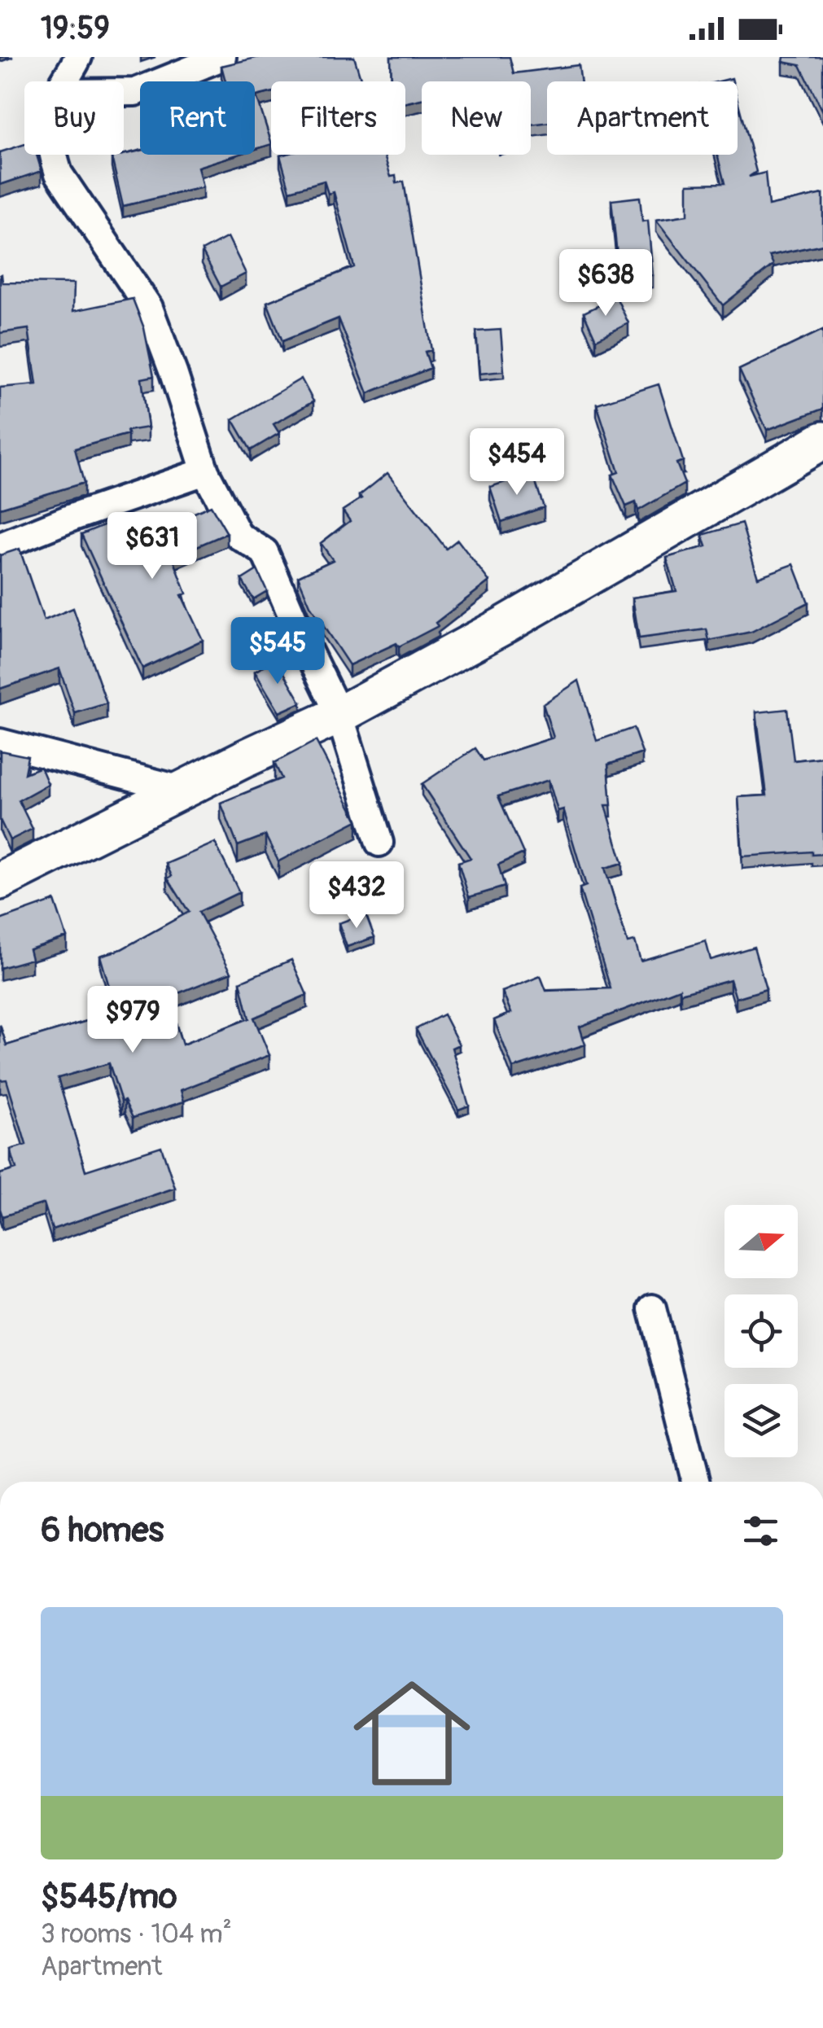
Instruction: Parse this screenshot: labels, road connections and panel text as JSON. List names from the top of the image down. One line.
{"north":"right","page":{"status":"19:59","chip":["Buy","Rent","Filters","New","Apartment"],"price":["$638","$454","$631","$545","$432","$979"],"heading":"6 homes","list":[{"name":"$545/mo","note":"3 rooms · 104 m² · Apartment"}]}}
